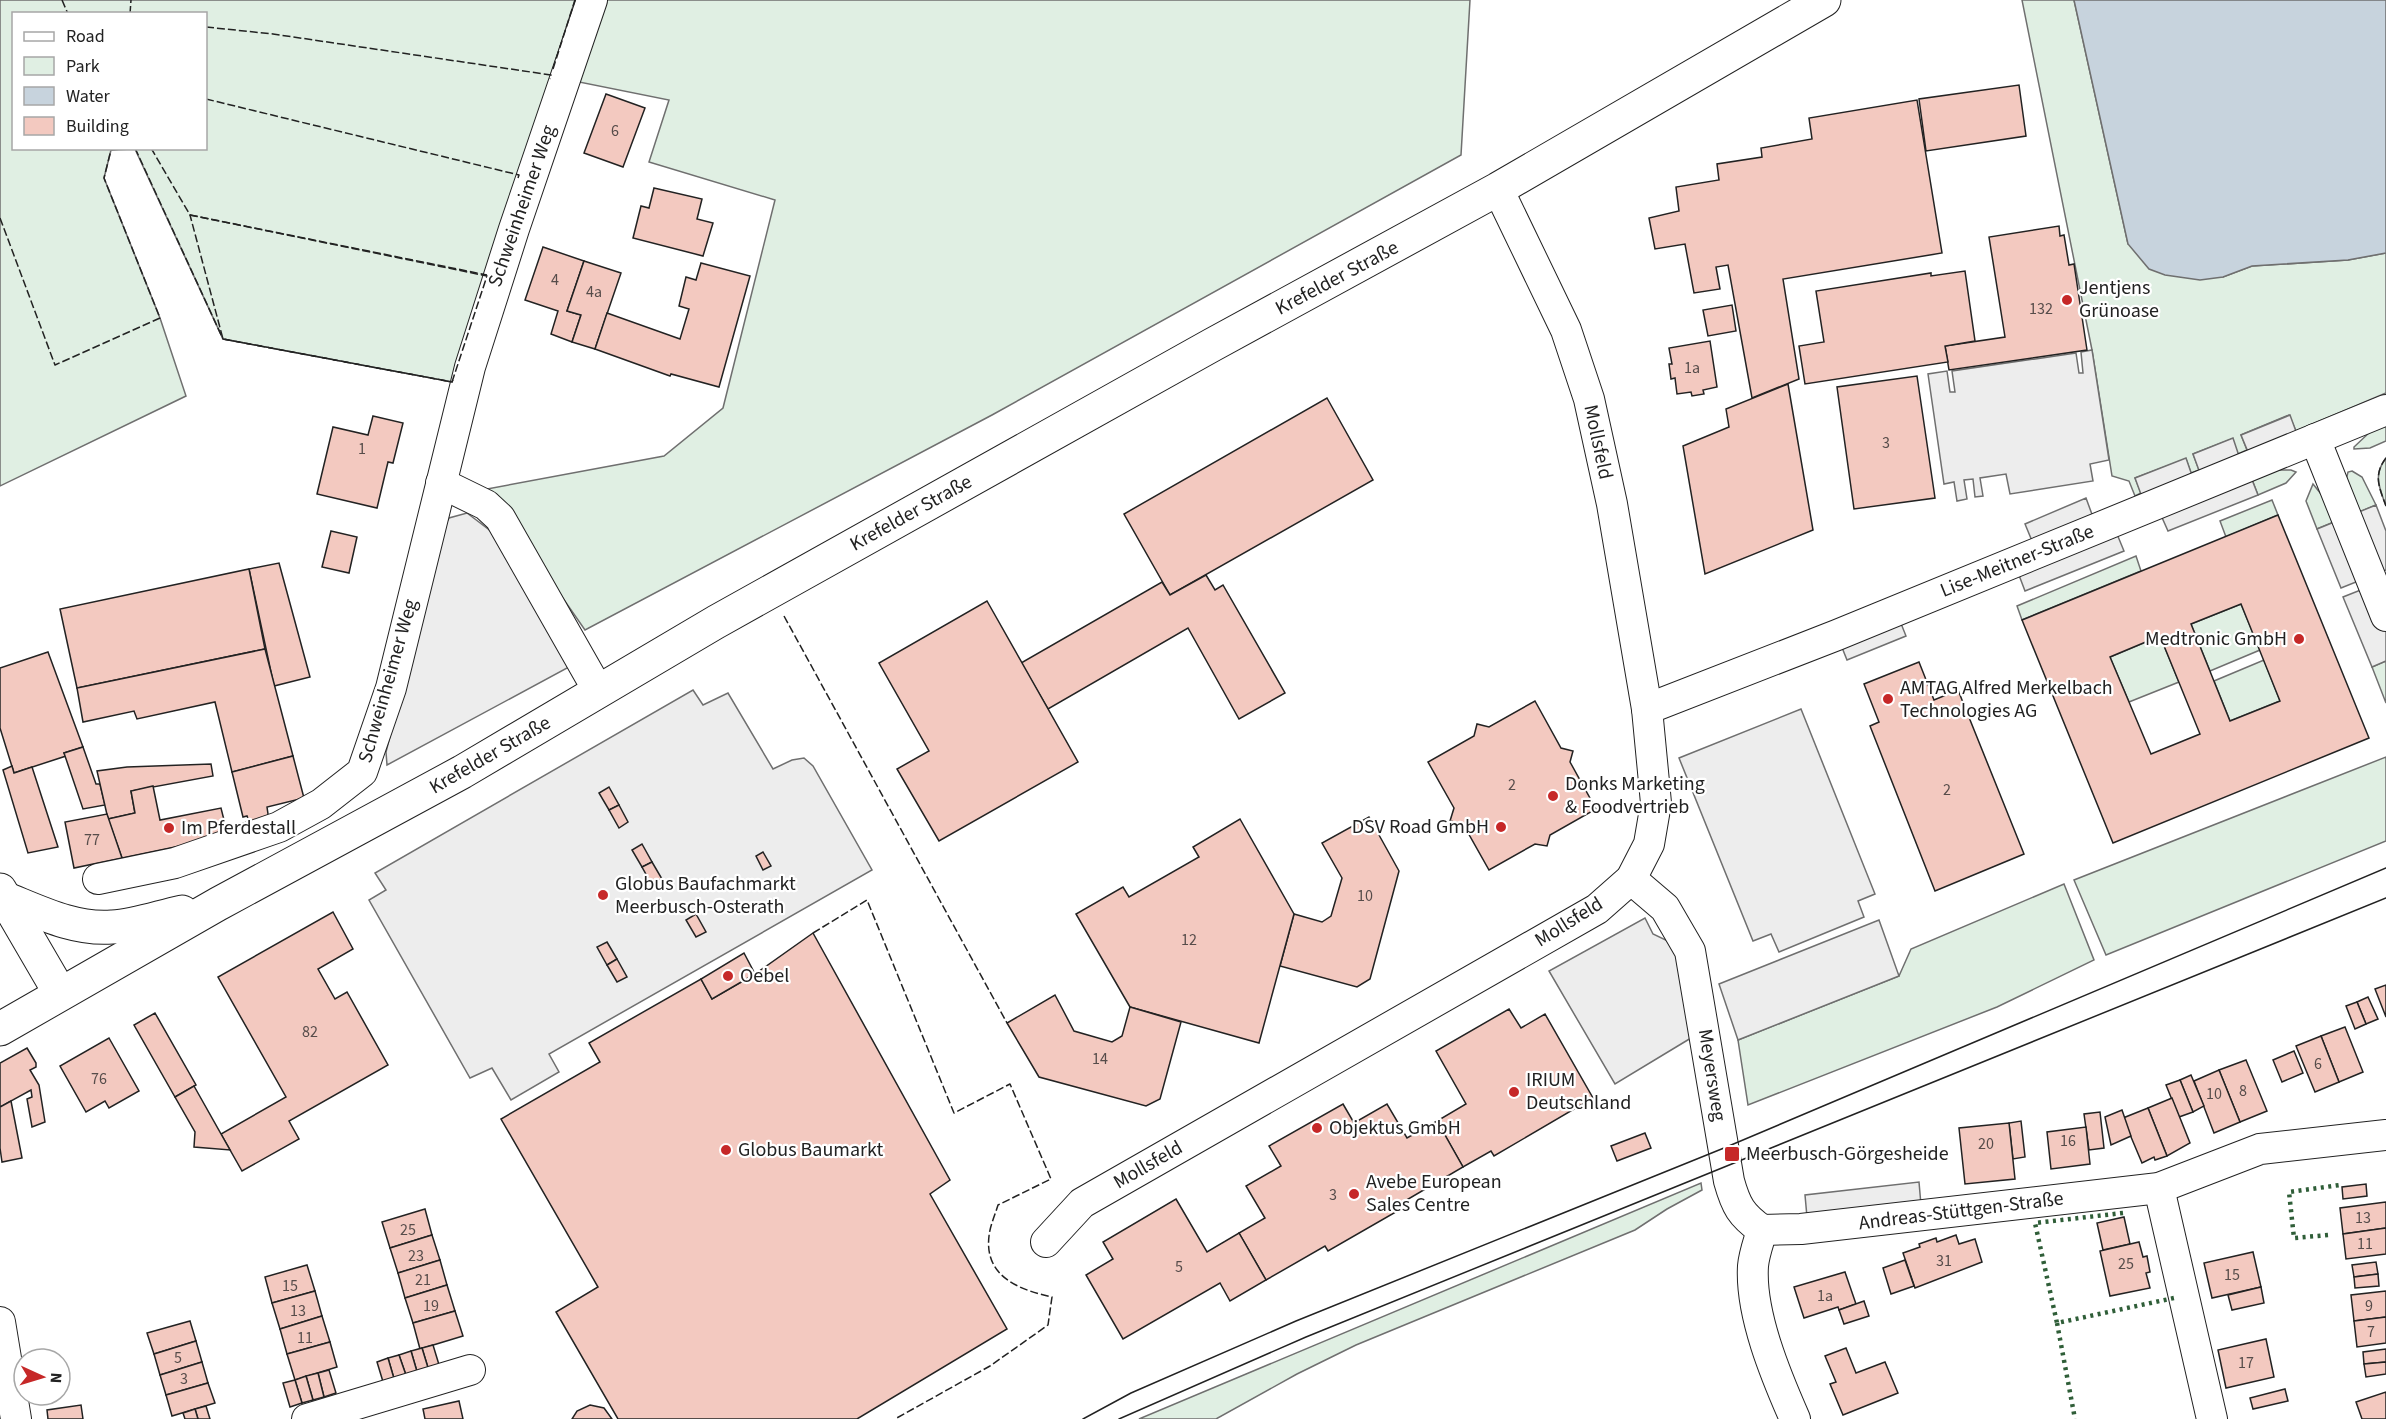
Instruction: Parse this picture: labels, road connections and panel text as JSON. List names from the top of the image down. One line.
{"streets":{"main road":["Krefelder Straße"],"street":["Schweinheimer Weg","Mollsfeld","Lise-Meitner-Straße","Meyersweg","Andreas-Stüttgen-Straße"]},"crossings":[["Krefelder Straße","Mollsfeld"],["Mollsfeld","Lise-Meitner-Straße"],["Mollsfeld","Meyersweg"],["Meyersweg","Andreas-Stüttgen-Straße"]],"places":{"other":["Jentjens Grünoase","Medtronic GmbH","AMTAG Alfred Merkelbach Technologies AG","Donks Marketing & Foodvertrieb","DSV Road GmbH","Im Pferdestall","Globus Baufachmarkt Meerbusch-Osterath","Oebel","IRIUM Deutschland","Objektus GmbH","Globus Baumarkt","Avebe European Sales Centre"],"transit":["Meerbusch-Görgesheide"]},"house_numbers":["6","4","4a","132","1a","3","1","2","2","77","10","12","82","14","6","76","8","10","16","20","3","13","25","11","23","31","25","5","15","21","15","1a","19","9","13","7","11","5","17","3"],"legend":["Road","Park","Water","Building"],"north":"right"}
